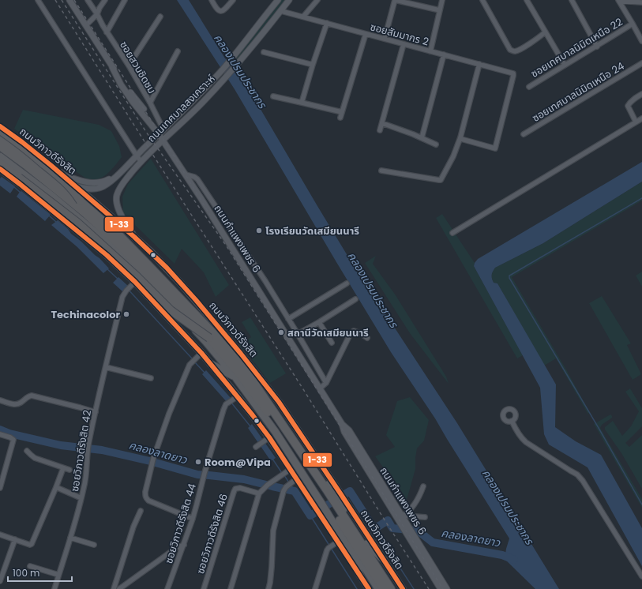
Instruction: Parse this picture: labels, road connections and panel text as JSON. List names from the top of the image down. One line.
{"streets":{"highway":["ถนนวิภาวดีรังสิต"],"street":["ซอยสัมมากร 2","ซอยเทศบาลนิมิตเหนือ 22","ซอยสวนชิดชม","ซอยเทศบาลนิมิตเหนือ 24","ถนนเทศบาลสงเคราะห์","ถนนกำแพงเพชร 6","ซอยวิภาวดีรังสิต 42","ซอยวิภาวดีรังสิต 44","ซอยวิภาวดีรังสิต 46"]},"crossings":[["ซอยสัมมากร 2","ถนนเทศบาลสงเคราะห์"],["ซอยสวนชิดชม","ถนนเทศบาลสงเคราะห์"],["ซอยสวนชิดชม","ถนนกำแพงเพชร 6"],["ถนนเทศบาลสงเคราะห์","ถนนวิภาวดีรังสิต"],["ถนนเทศบาลสงเคราะห์","ถนนกำแพงเพชร 6"]],"water":["คลองเปรมประชากร","คลองลาดยาว"],"places":["โรงเรียนวัดเสมียนนารี","Techinacolor","สถานีวัดเสมียนนารี","Room@Vipa"],"lines":["transit line 1-33"],"scale_bar":"100 m"}
